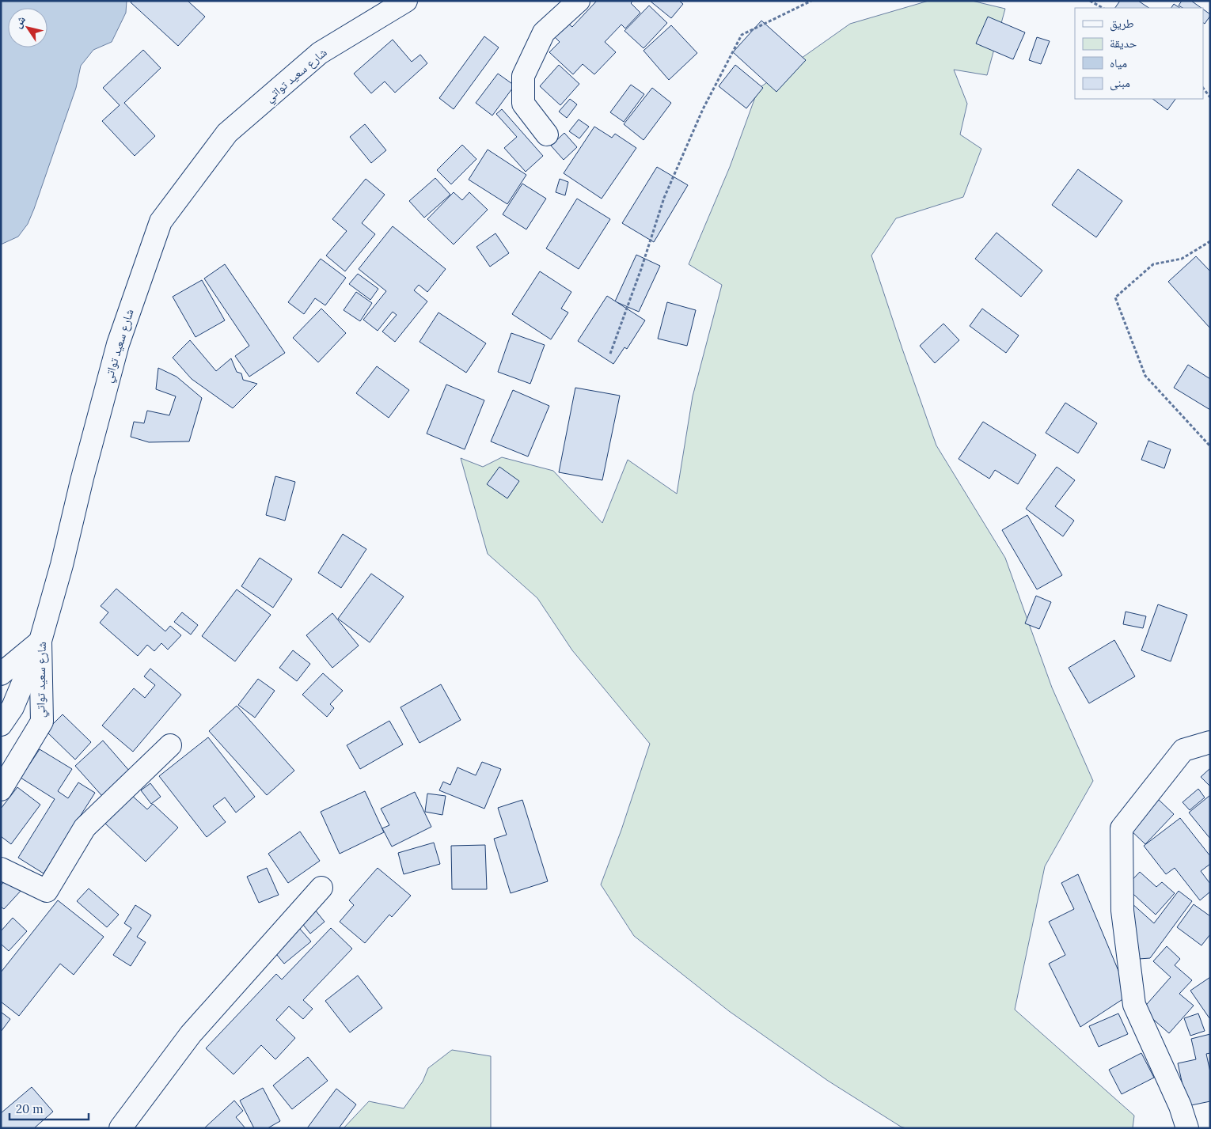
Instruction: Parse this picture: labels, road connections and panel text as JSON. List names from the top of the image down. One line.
{"streets":{"street":["شارع سعيد تواتي"]},"legend":["طريق","حديقة","مياه","مبنى"],"scale_bar":"20 m","north":"top left"}
